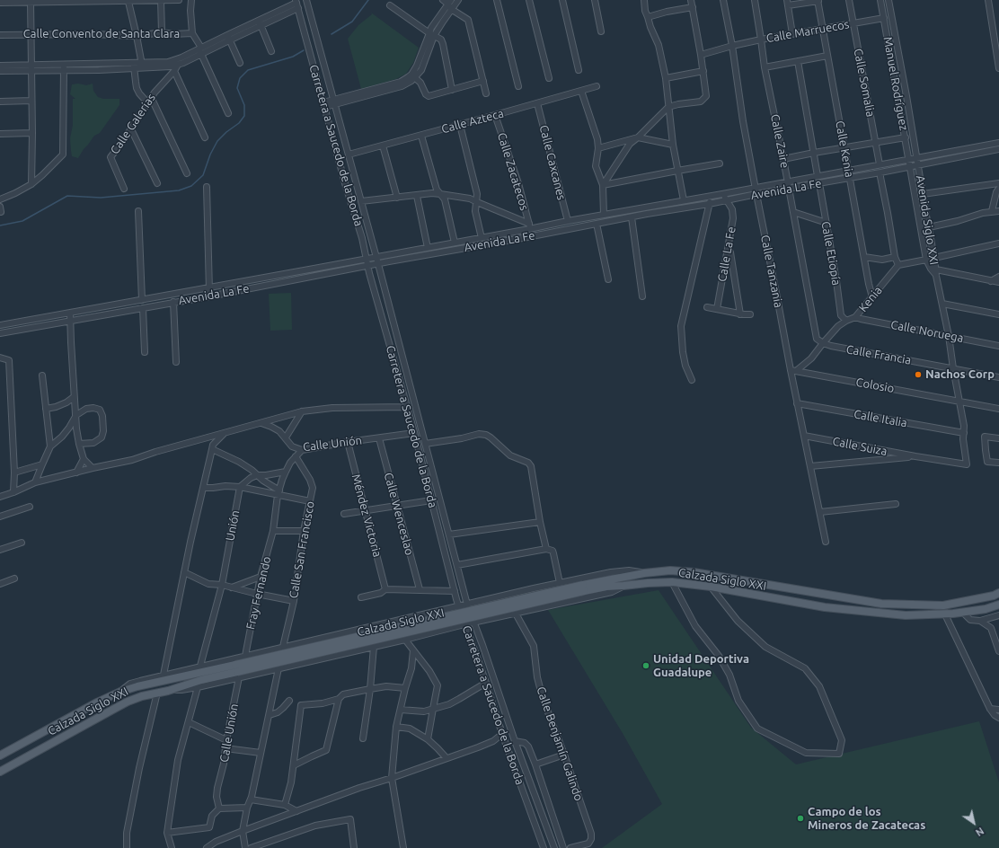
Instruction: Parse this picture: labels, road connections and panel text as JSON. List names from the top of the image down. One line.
{"streets":{"main road":["Calzada Siglo XXI"],"street":["Calle Marruecos","Calle Convento de Santa Clara","Calle Somalia","Manuel Rodríguez","Calle Azteca","Calle Galerias","Calle Zaire","Carretera a Saucedo de la Borda","Calle Kenia","Calle Caxcanes","Calle Zacatecos","Avenida La Fe","Avenida Siglo XXI","Calle Etiopía","Calle La Fe","Calle Tanzania","Kenia","Calle Noruega","Calle Francia","Colosio","Calle Italia","Calle Unión","Calle Suiza","Calle Wenceslao","Méndez Victoria","Unión","Calle San Francisco","Fray Fernando","Calle Benjamín Galindo"]},"crossings":[["Calle Marruecos","Calle Somalia"],["Calle Marruecos","Manuel Rodríguez"],["Calle Marruecos","Calle Zaire"],["Calle Marruecos","Calle Kenia"],["Calle Marruecos","Calle Tanzania"],["Calle Somalia","Avenida La Fe"],["Manuel Rodríguez","Avenida La Fe"],["Manuel Rodríguez","Avenida Siglo XXI"],["Calle Azteca","Carretera a Saucedo de la Borda"],["Calle Azteca","Calle Caxcanes"],["Calle Azteca","Calle Zacatecos"],["Calle Zaire","Avenida La Fe"],["Calle Zaire","Kenia"],["Calle Zaire","Calle Francia"],["Carretera a Saucedo de la Borda","Avenida La Fe"],["Carretera a Saucedo de la Borda","Calle Unión"],["Carretera a Saucedo de la Borda","Calzada Siglo XXI"],["Calle Kenia","Avenida La Fe"],["Calle Kenia","Kenia"],["Calle Caxcanes","Avenida La Fe"],["Calle Zacatecos","Avenida La Fe"],["Avenida La Fe","Avenida Siglo XXI"],["Avenida La Fe","Calle Etiopía"],["Avenida La Fe","Calle La Fe"],["Avenida La Fe","Calle Tanzania"],["Avenida Siglo XXI","Calle Noruega"],["Avenida Siglo XXI","Calle Francia"],["Avenida Siglo XXI","Colosio"],["Avenida Siglo XXI","Calle Italia"],["Avenida Siglo XXI","Calle Suiza"],["Calle Etiopía","Kenia"],["Calle Tanzania","Kenia"],["Calle Tanzania","Colosio"],["Calle Tanzania","Calle Italia"],["Calle Tanzania","Calle Suiza"],["Kenia","Calle Noruega"],["Kenia","Calle Francia"],["Kenia","Colosio"],["Calle Unión","Calle Wenceslao"],["Calle Unión","Méndez Victoria"],["Calle Unión","Calzada Siglo XXI"],["Calle Unión","Fray Fernando"],["Unión","Calzada Siglo XXI"],["Calle San Francisco","Calzada Siglo XXI"],["Calle San Francisco","Fray Fernando"],["Calzada Siglo XXI","Fray Fernando"]],"places":["Nachos Corp","Unidad Deportiva Guadalupe","Campo de los Mineros de Zacatecas"],"north":"bottom right"}
